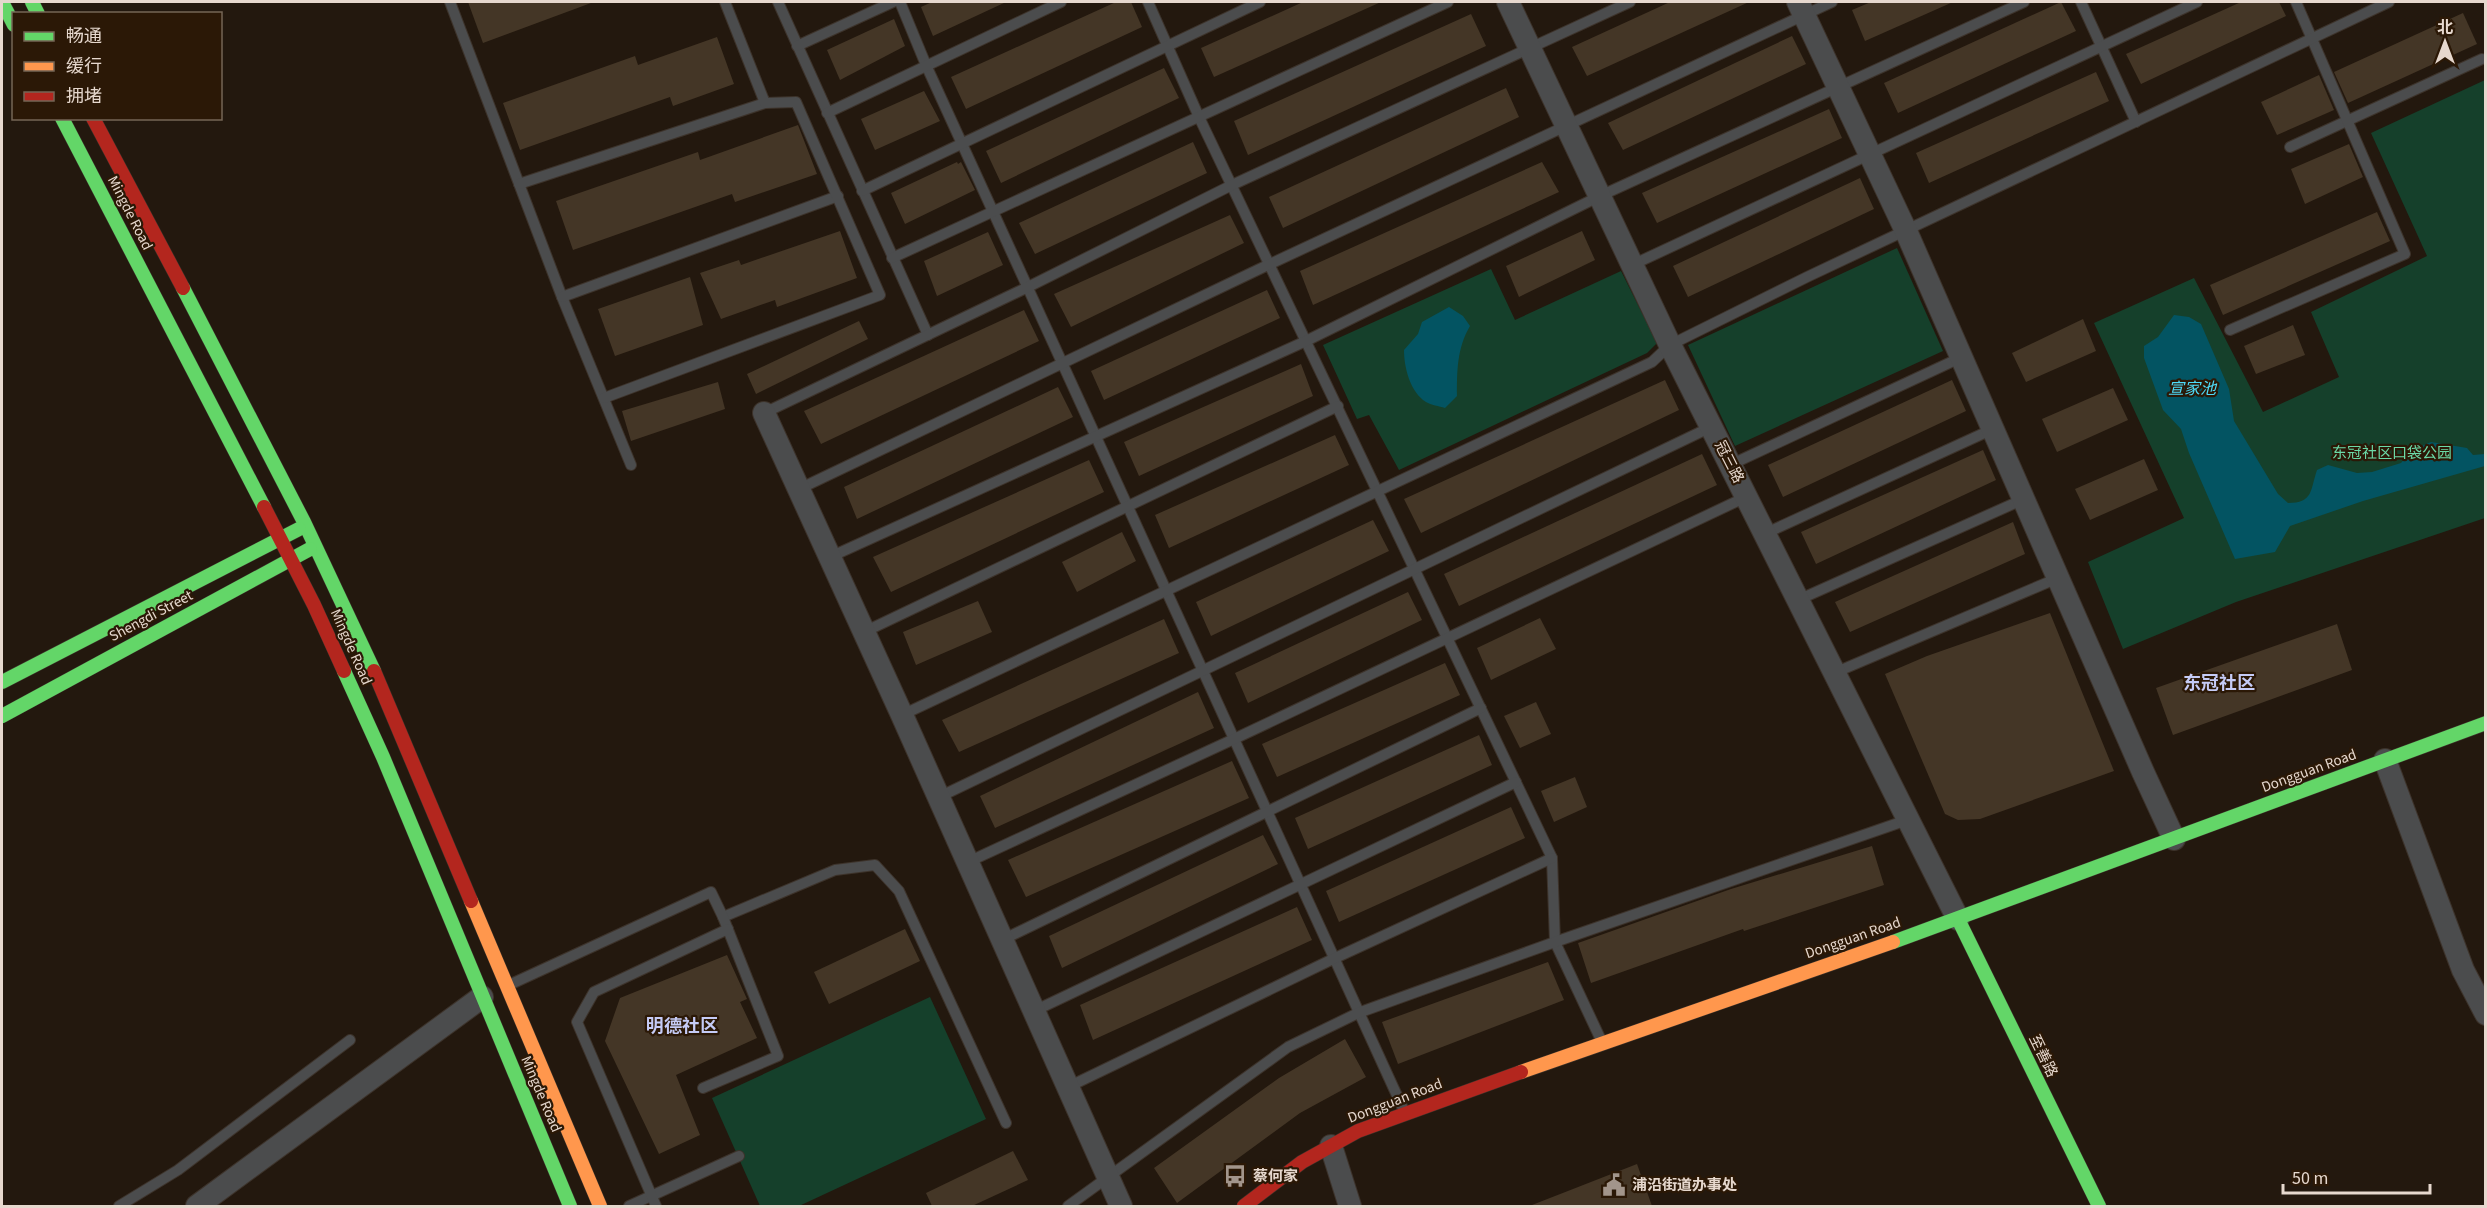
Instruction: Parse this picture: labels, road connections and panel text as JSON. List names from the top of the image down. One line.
{"streets":{"street":["Mingde Road","冠三路","Shengdi Street","Dongguan Road","至善路"]},"crossings":[["Mingde Road","Shengdi Street"],["冠三路","Dongguan Road"],["冠三路","至善路"],["Dongguan Road","至善路"]],"districts":["东冠社区","明德社区"],"water":["宣家池"],"parks":["东冠社区口袋公园"],"places":{"bus stop":["蔡何家"],"public building":["浦沿街道办事处"]},"legend":["畅通","缓行","拥堵"],"scale_bar":"50 m","north":"top"}
